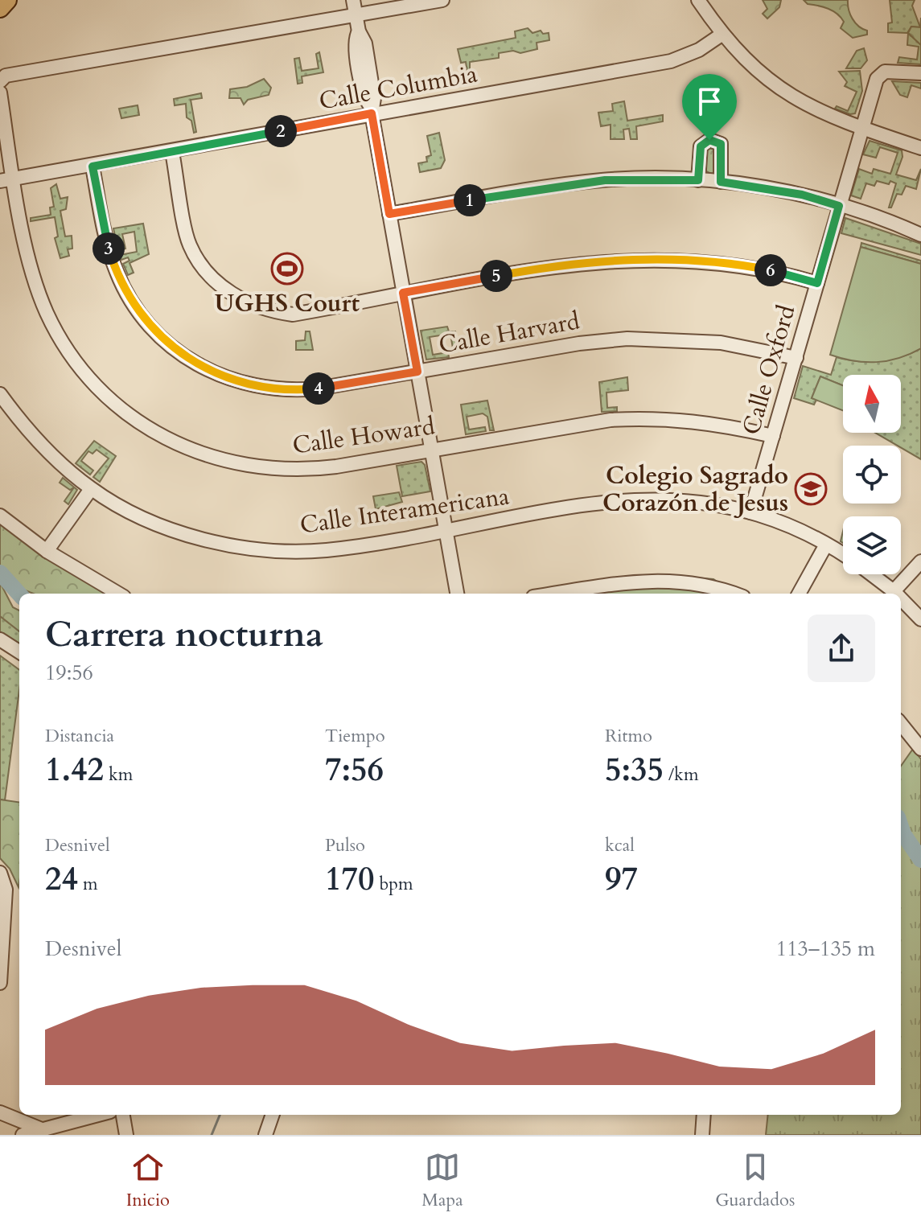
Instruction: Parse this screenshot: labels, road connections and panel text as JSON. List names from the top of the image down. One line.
{"streets":{"street":["Calle Columbia","Calle Harvard","Calle Oxford","Calle Howard","Calle Interamericana"]},"crossings":[["Calle Columbia","Calle Harvard"],["Calle Columbia","Calle Howard"],["Calle Harvard","Calle Oxford"],["Calle Oxford","Calle Howard"],["Calle Oxford","Calle Interamericana"]],"places":{"sports":["UGHS Court"],"school or university":["Colegio Sagrado Corazón de Jesus"]},"north":"top","page":{"pins":["2","1","3","6","5","4"],"heading":["Carrera nocturna","19:56"],"stats":[["Distancia","1.42 km"],["Tiempo","7:56"],["Ritmo","5:35 /km"],["Desnivel","24 m"],["Pulso","170 bpm"],["kcal","97"]],"chart":["Desnivel","113–135 m"],"tabs":["Inicio","Mapa","Guardados"]}}
